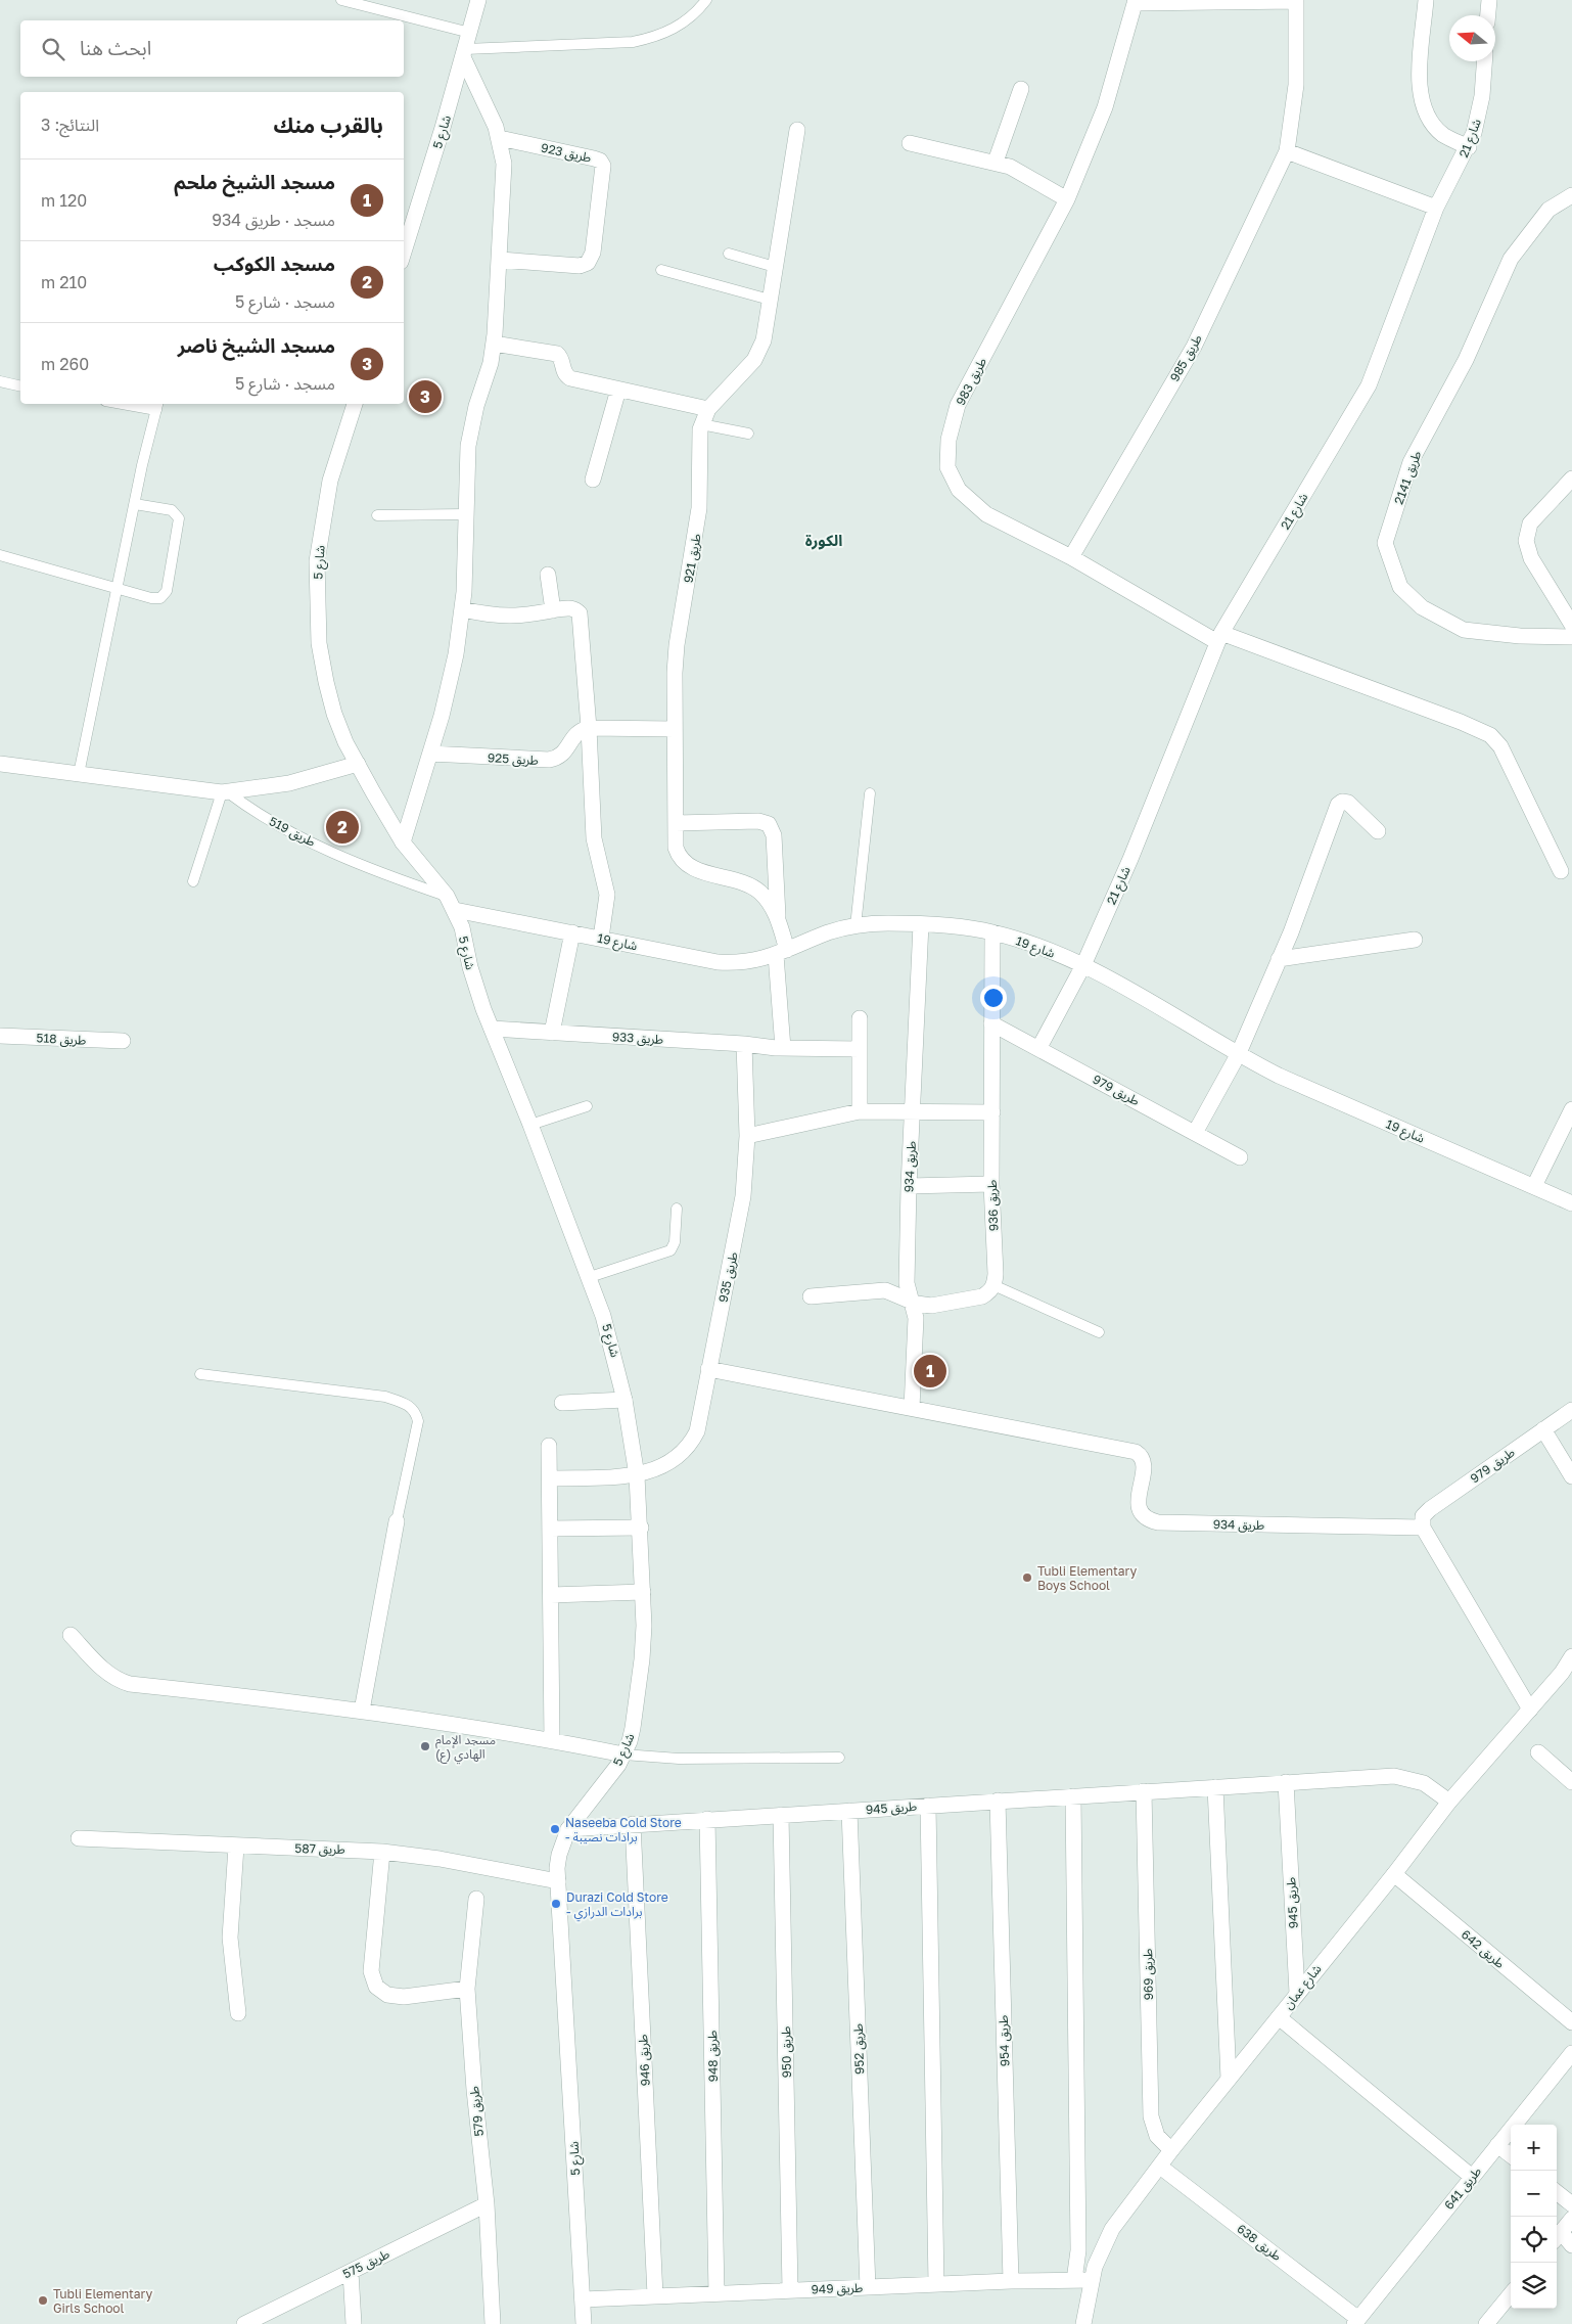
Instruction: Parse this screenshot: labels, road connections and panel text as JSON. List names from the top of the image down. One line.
{"streets":{"street":["شارع 5","شارع 21","طريق 923","طريق 985","طريق 983","طريق 2141","طريق 921","طريق 925","طريق 519","شارع 19","طريق 933","طريق 518","طريق 979","طريق 934","طريق 936","طريق 935","طريق 945","طريق 587","طريق 642","طريق 969","شارع عمان","طريق 954","طريق 952","طريق 950","طريق 948","طريق 946","طريق 579","طريق 641","طريق 638","طريق 575","طريق 949"]},"crossings":[["شارع 5","طريق 519"],["شارع 5","شارع 19"],["شارع 5","طريق 933"],["شارع 5","طريق 935"],["شارع 5","طريق 945"],["شارع 5","طريق 587"],["شارع 5","طريق 949"],["شارع 21","طريق 983"],["شارع 21","شارع 19"],["شارع 21","طريق 979"],["طريق 985","طريق 983"],["طريق 921","شارع 19"],["شارع 19","طريق 934"],["شارع 19","طريق 936"],["طريق 933","طريق 935"],["طريق 979","طريق 934"],["طريق 979","طريق 936"],["طريق 934","طريق 935"],["طريق 945","طريق 969"],["طريق 945","شارع عمان"],["طريق 945","طريق 954"],["طريق 945","طريق 952"],["طريق 945","طريق 950"],["طريق 945","طريق 948"],["طريق 945","طريق 946"],["طريق 642","شارع عمان"],["طريق 969","شارع عمان"],["شارع عمان","طريق 638"],["شارع عمان","طريق 949"],["طريق 954","طريق 949"],["طريق 952","طريق 949"],["طريق 950","طريق 949"],["طريق 948","طريق 949"],["طريق 946","طريق 949"],["طريق 579","طريق 575"],["طريق 641","طريق 638"]],"districts":["الكورة"],"places":["Tubli Elementary Boys School","مسجد الإمام الهادي (ع)","Naseeba Cold Store - برادات نصيبة","Durazi Cold Store - برادات الدرازي","Tubli Elementary Girls School"],"north":"left","page":{"search":"ابحث هنا","heading":["بالقرب منك","النتائج: 3"],"list":[{"mark":"1","name":"مسجد الشيخ ملحم","note":"مسجد · طريق 934","value":"120 m"},{"mark":"2","name":"مسجد الكوكب","note":"مسجد · شارع 5","value":"210 m"},{"mark":"3","name":"مسجد الشيخ ناصر","note":"مسجد · شارع 5","value":"260 m"}],"pins":["3","2","1"],"map_buttons":["+","−"]}}
